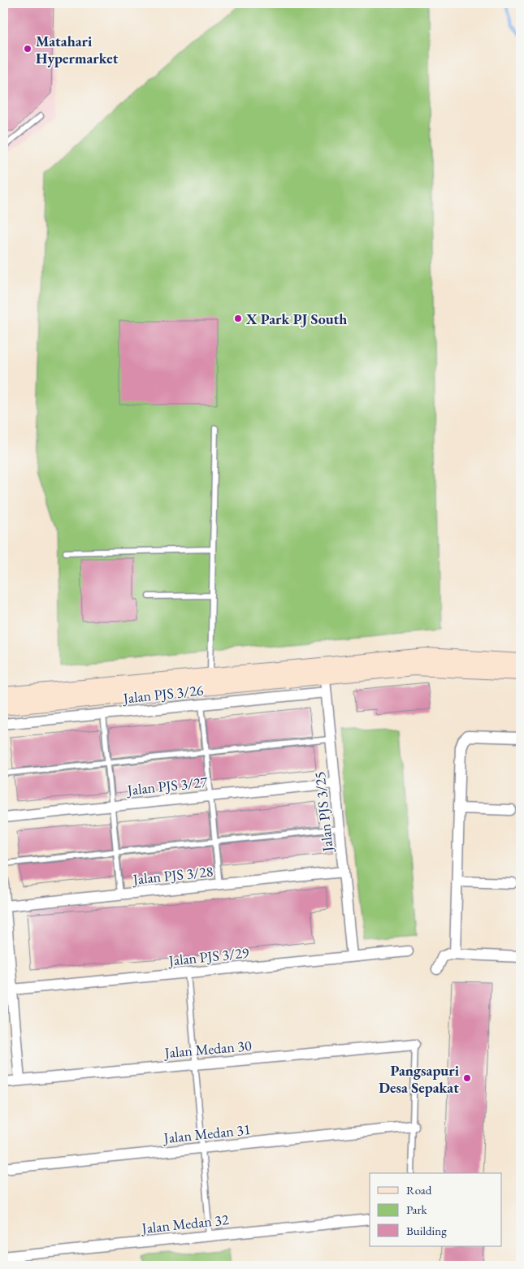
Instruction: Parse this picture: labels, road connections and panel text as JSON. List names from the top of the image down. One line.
{"streets":{"street":["Jalan PJS 3/26","Jalan PJS 3/27","Jalan PJS 3/25","Jalan PJS 3/28","Jalan PJS 3/29","Jalan Medan 30","Jalan Medan 31","Jalan Medan 32"]},"crossings":[["Jalan PJS 3/26","Jalan PJS 3/25"],["Jalan PJS 3/27","Jalan PJS 3/25"],["Jalan PJS 3/25","Jalan PJS 3/28"],["Jalan PJS 3/25","Jalan PJS 3/29"]],"places":["Matahari Hypermarket","X Park PJ South","Pangsapuri Desa Sepakat"],"legend":["Road","Park","Building"]}
